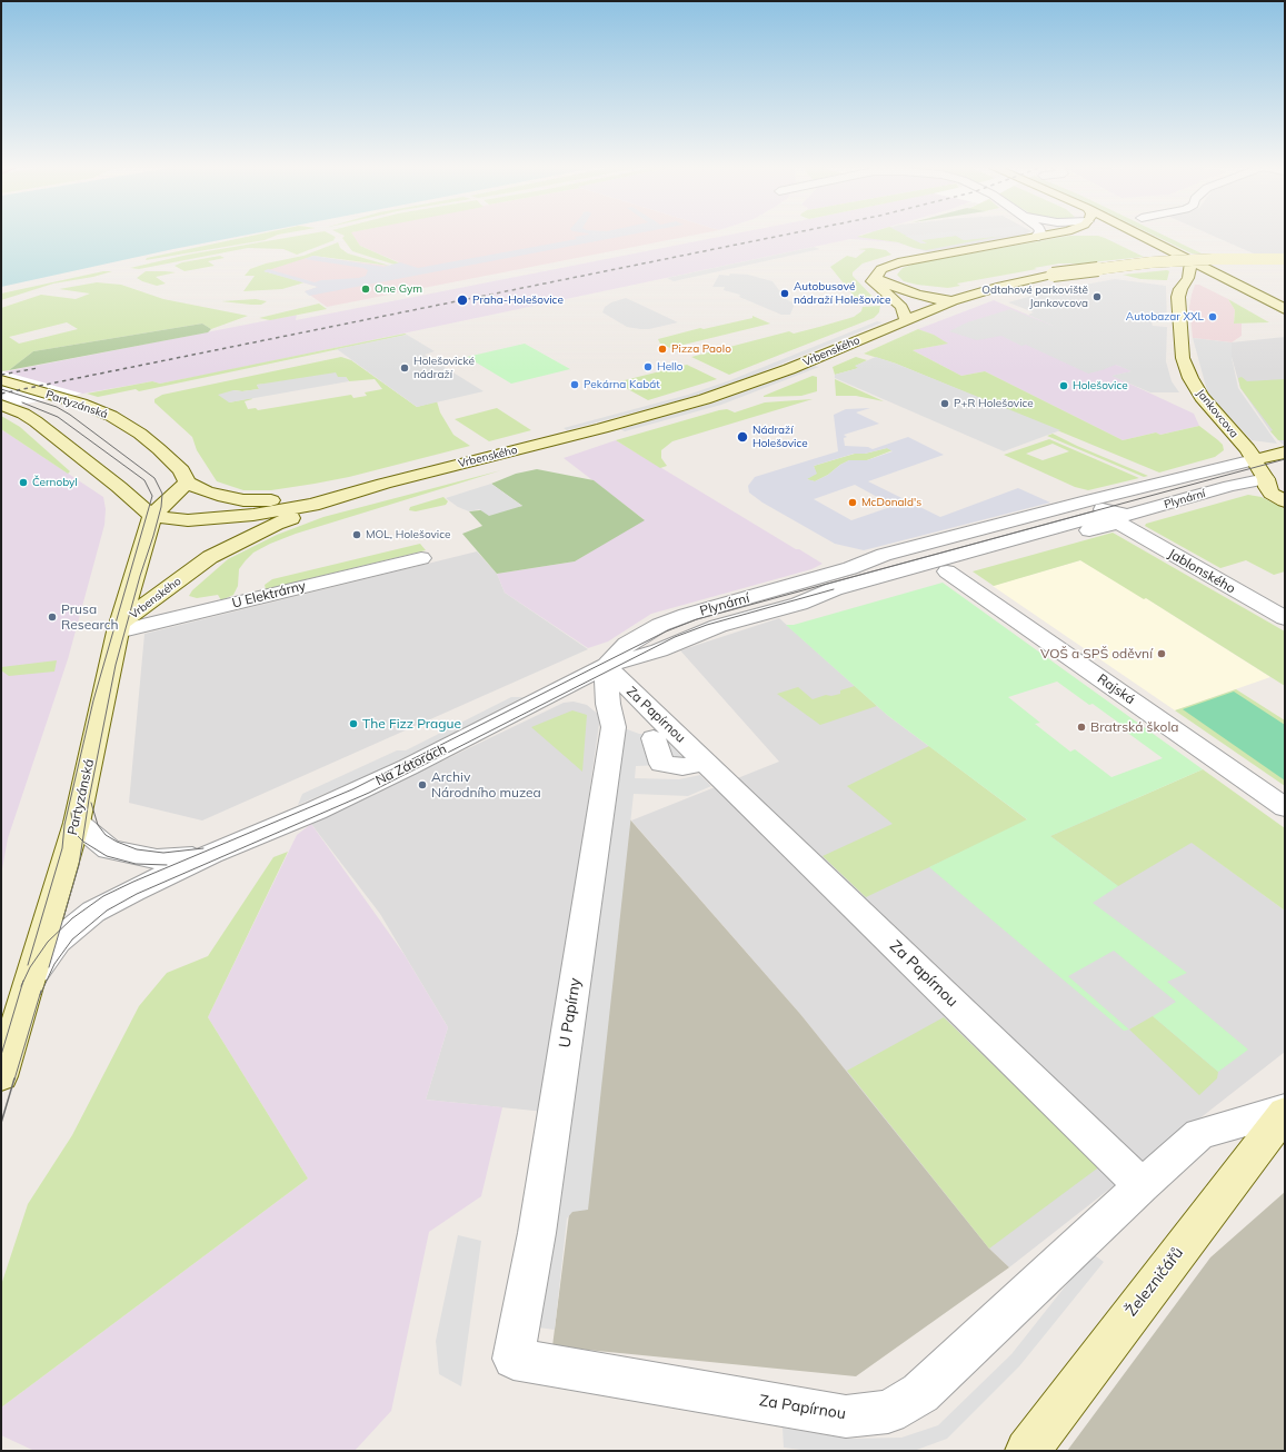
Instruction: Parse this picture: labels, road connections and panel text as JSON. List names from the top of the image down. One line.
{"streets":{"main road":["Vrbenského","Partyzánská","Jankovcova","Plynární","Železničářů"],"street":["Jablonského","U Elektrárny","Rajská","Za Papírnou","Na Zátorách","U Papírny"]},"crossings":[["Vrbenského","Partyzánská"],["Vrbenského","U Elektrárny"],["Partyzánská","U Elektrárny"],["Partyzánská","Na Zátorách"],["Jankovcova","Plynární"],["Plynární","Jablonského"],["Plynární","Rajská"],["Plynární","Za Papírnou"],["Plynární","Na Zátorách"],["Plynární","U Papírny"],["Za Papírnou","Na Zátorách"],["Za Papírnou","U Papírny"],["Za Papírnou","Železničářů"],["Na Zátorách","U Papírny"]],"places":["One Gym","Autobusové nádraží Holešovice","Odtahové parkoviště Jankovcova","Praha-Holešovice","Autobazar XXL","Pizza Paolo","Hello","Holešovické nádraží","Pekárna Kabát","Holešovice","P+R Holešovice","Nádraží Holešovice","Černobyl","McDonald's","MOL, Holešovice","Prusa Research","VOŠ a SPŠ oděvní","The Fizz Prague","Bratrská škola","Archiv Národního muzea"]}
